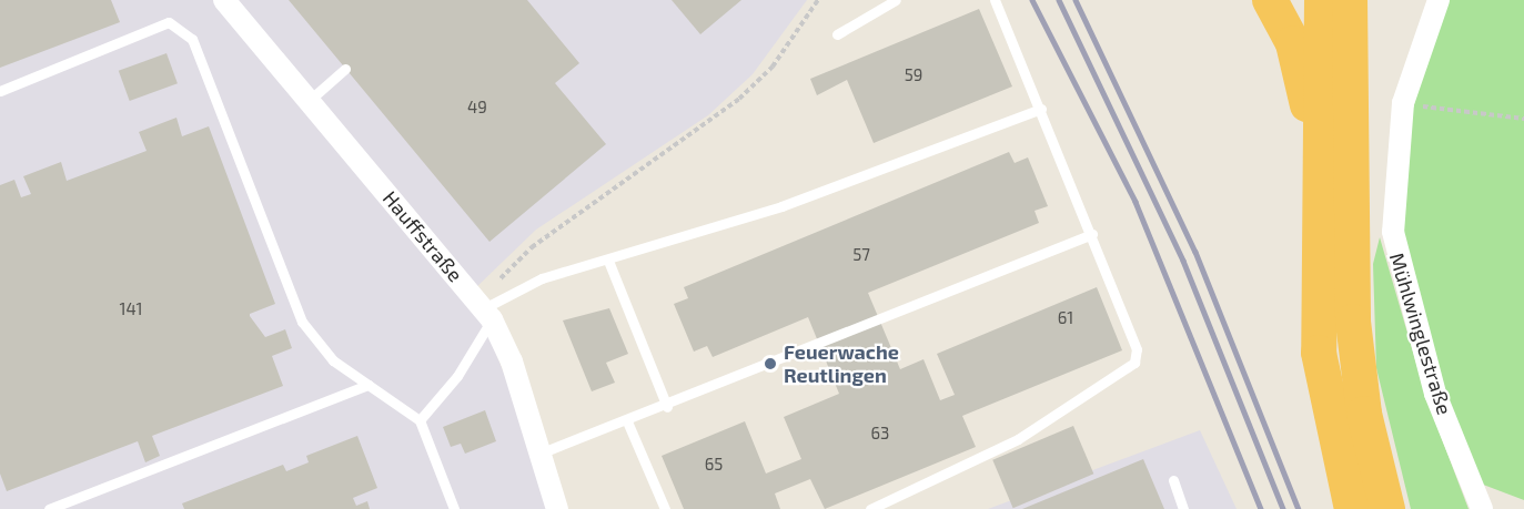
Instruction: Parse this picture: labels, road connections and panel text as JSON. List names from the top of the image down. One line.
{"streets":{"street":["Hauffstraße","Mühlwinglestraße"]},"places":["Feuerwache Reutlingen"],"house_numbers":["59","49","57","141","61","63","65"]}
